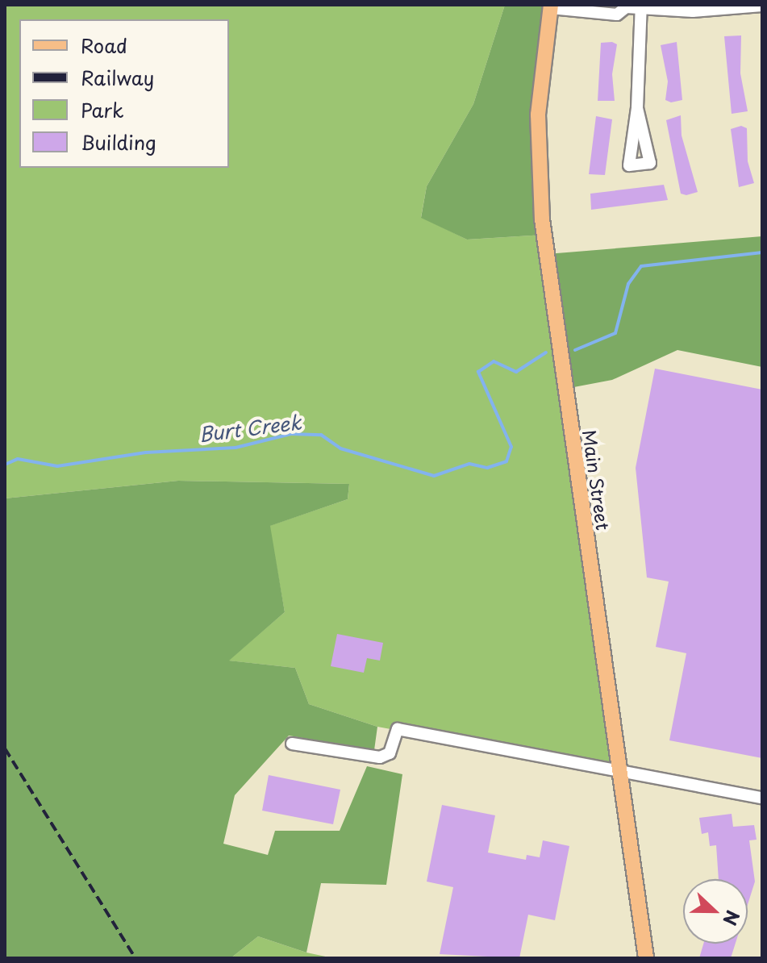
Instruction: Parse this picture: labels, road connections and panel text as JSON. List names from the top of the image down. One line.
{"streets":{"main road":["Main Street"]},"water":["Burt Creek"],"legend":["Road","Railway","Park","Building"],"north":"right"}
